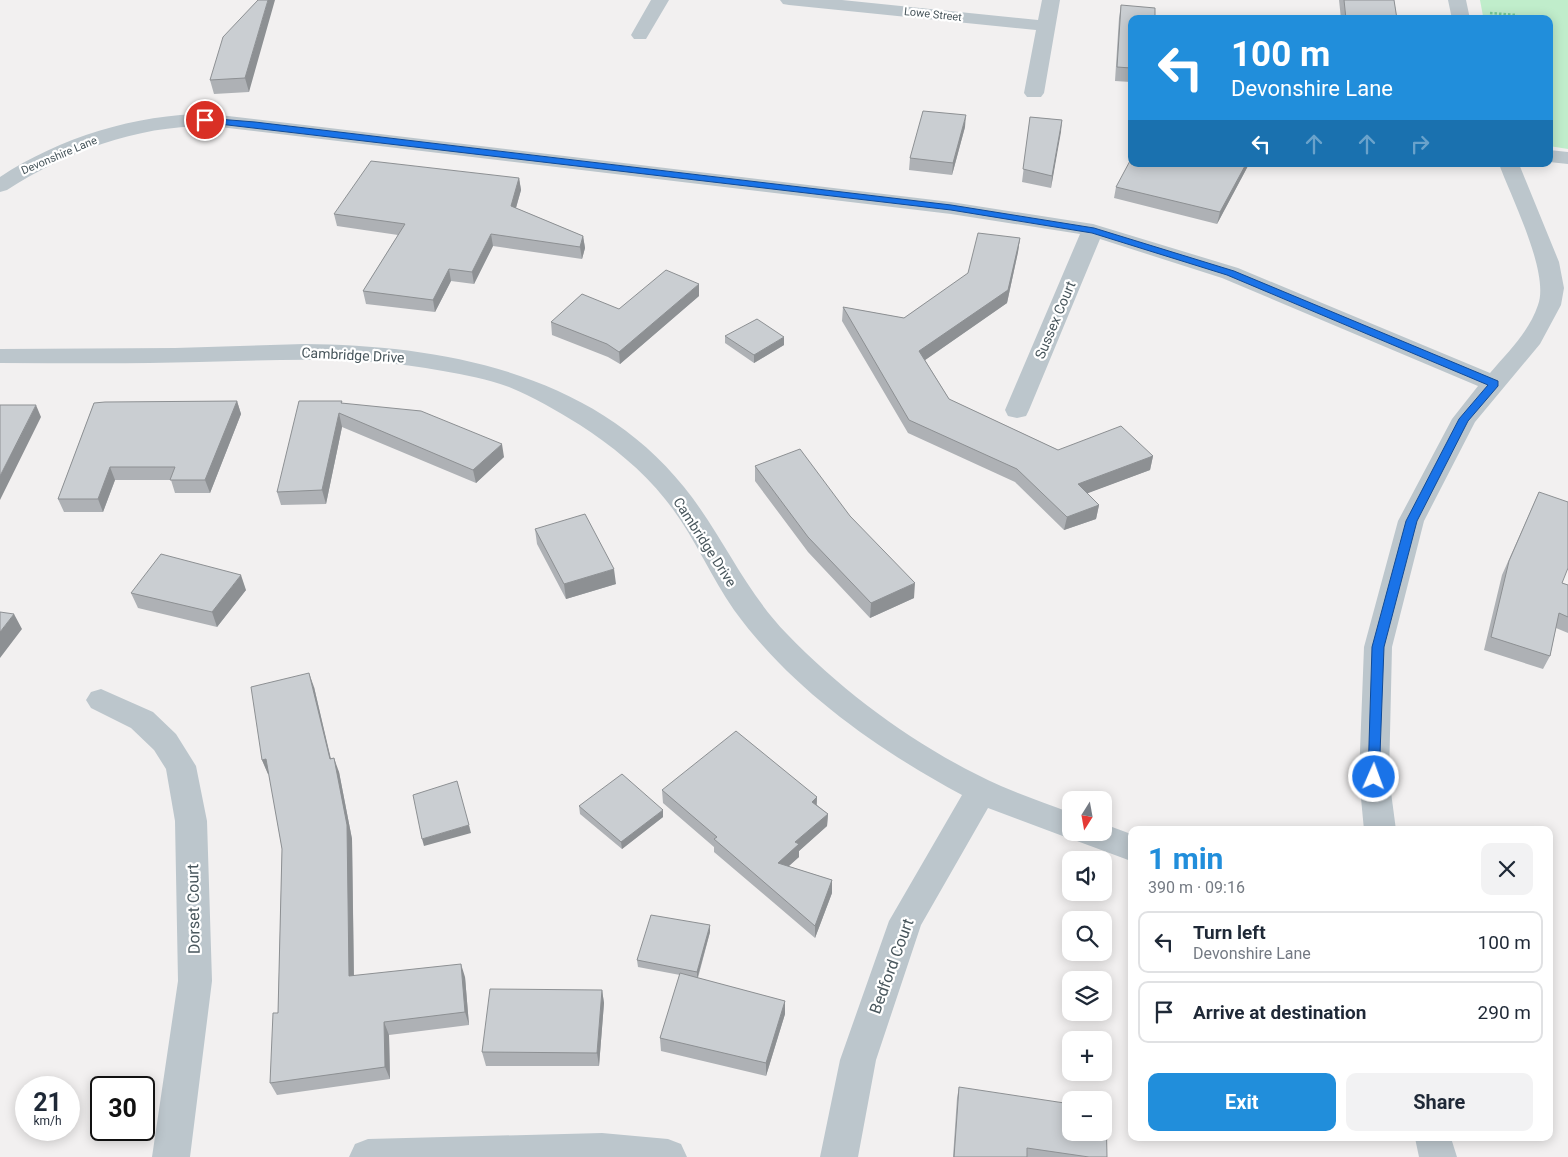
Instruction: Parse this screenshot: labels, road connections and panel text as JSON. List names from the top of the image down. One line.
{"streets":{"street":["Lowe Street","Devonshire Lane","Sussex Court","Cambridge Drive","Dorset Court","Bedford Court"]},"crossings":[["Devonshire Lane","Sussex Court"],["Cambridge Drive","Bedford Court"]],"north":"bottom","page":{"turn":["100 m","Devonshire Lane"],"map_buttons":["+","−"],"heading":["1 min","390 m · 09:16"],"list":[{"name":"Turn left","note":"Devonshire Lane","value":"100 m"},{"name":"Arrive at destination","value":"290 m"}],"buttons":["Exit","Share"],"speed":"21 km/h","limit":"30"}}
